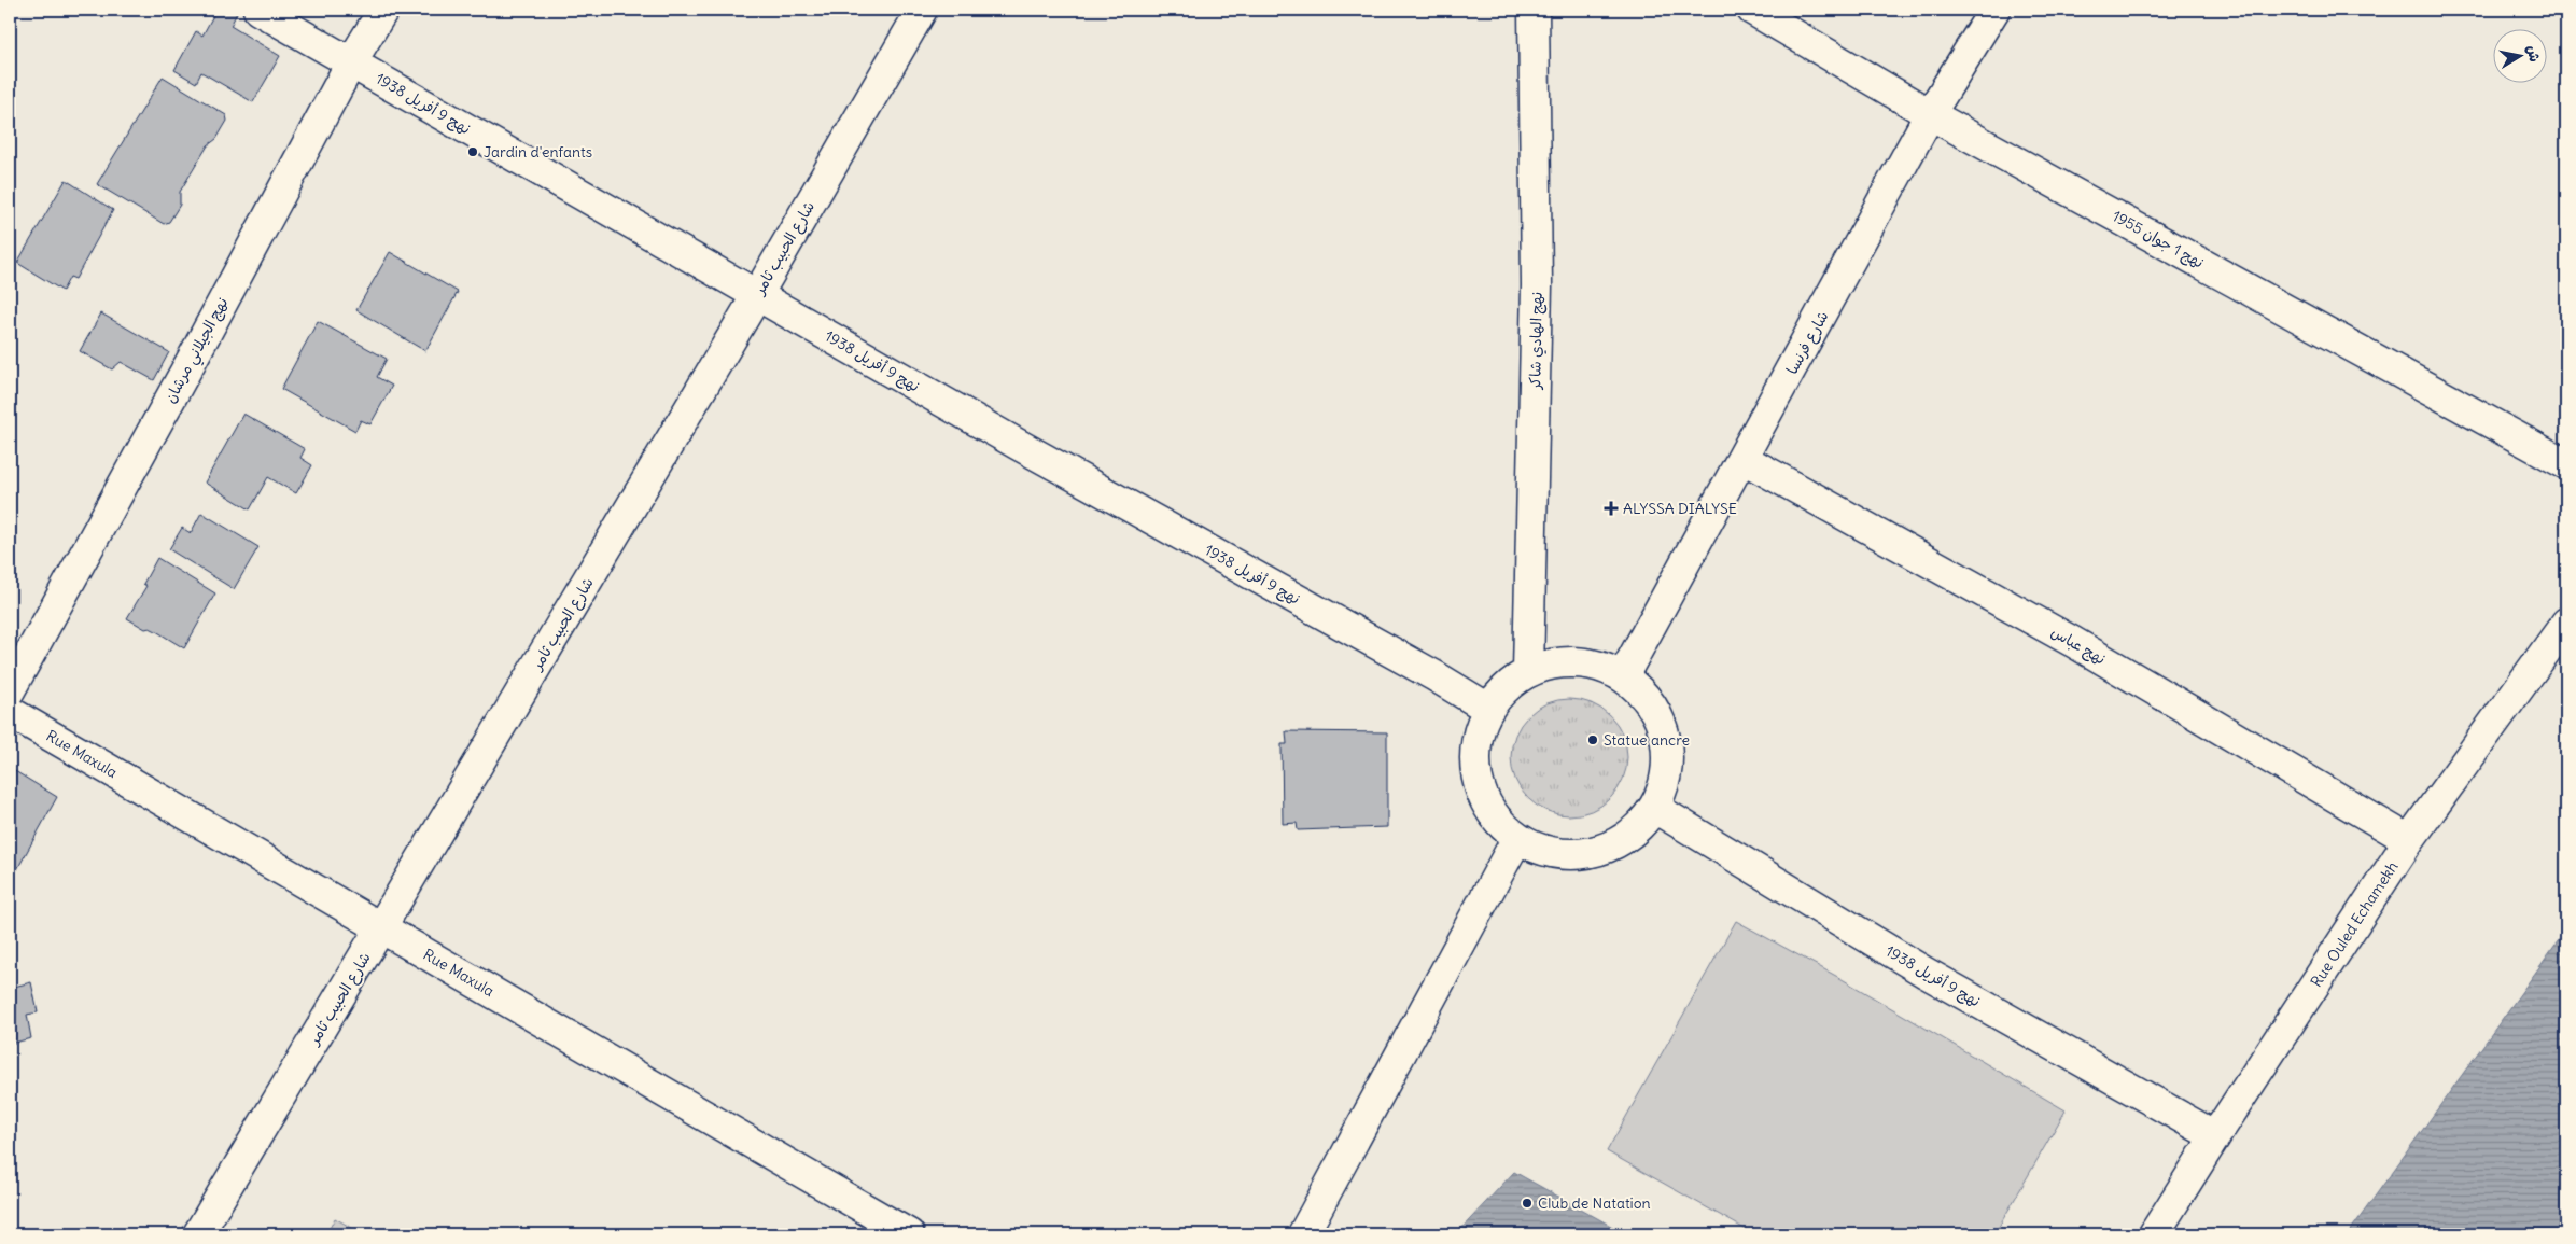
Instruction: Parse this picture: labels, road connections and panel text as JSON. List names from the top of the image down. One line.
{"streets":{"street":["نهج 9 أفريل 1938","نهج 1 جوان 1955","شارع الحبيب ثامر","نهج الهادي شاكر","شارع فرنسا","نهج الجيلاني مرشان","نهج عباس","Rue Maxula","Rue Ouled Echamekh"]},"crossings":[["نهج 9 أفريل 1938","شارع الحبيب ثامر"],["نهج 9 أفريل 1938","نهج الهادي شاكر"],["نهج 9 أفريل 1938","شارع فرنسا"],["نهج 9 أفريل 1938","نهج الجيلاني مرشان"],["نهج 9 أفريل 1938","Rue Ouled Echamekh"],["نهج 1 جوان 1955","شارع فرنسا"],["شارع الحبيب ثامر","Rue Maxula"],["نهج الهادي شاكر","شارع فرنسا"],["شارع فرنسا","نهج عباس"],["نهج عباس","Rue Ouled Echamekh"]],"places":{"other":["Jardin d'enfants","Statue ancre","Club de Natation"],"health":["ALYSSA DIALYSE"]},"north":"right"}
